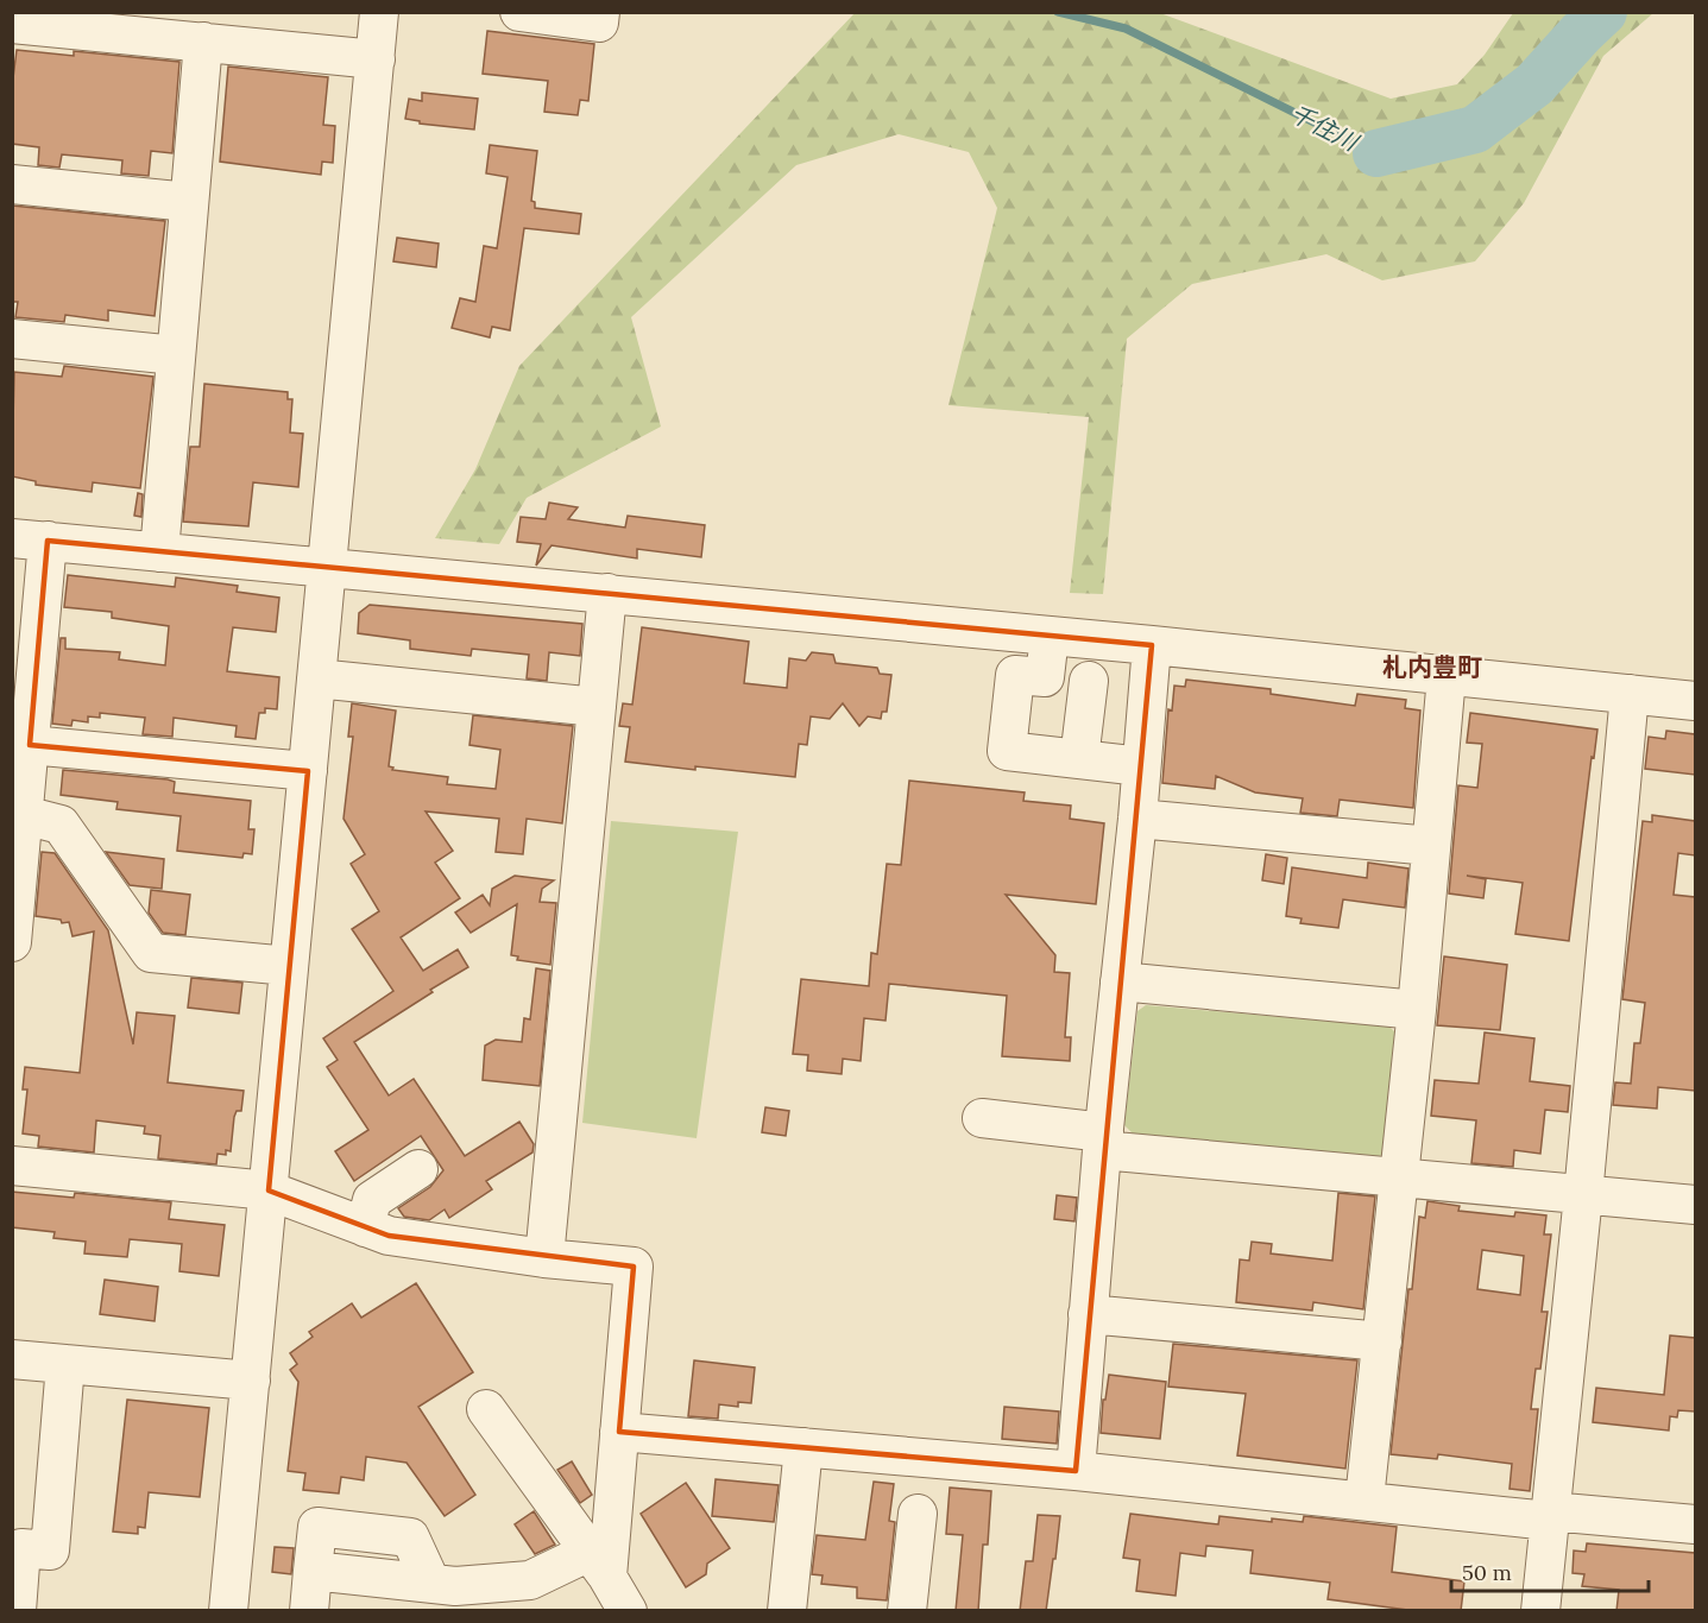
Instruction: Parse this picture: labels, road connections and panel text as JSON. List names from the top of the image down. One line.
{"districts":["札内豊町"],"water":["千住川"],"scale_bar":"50 m"}
